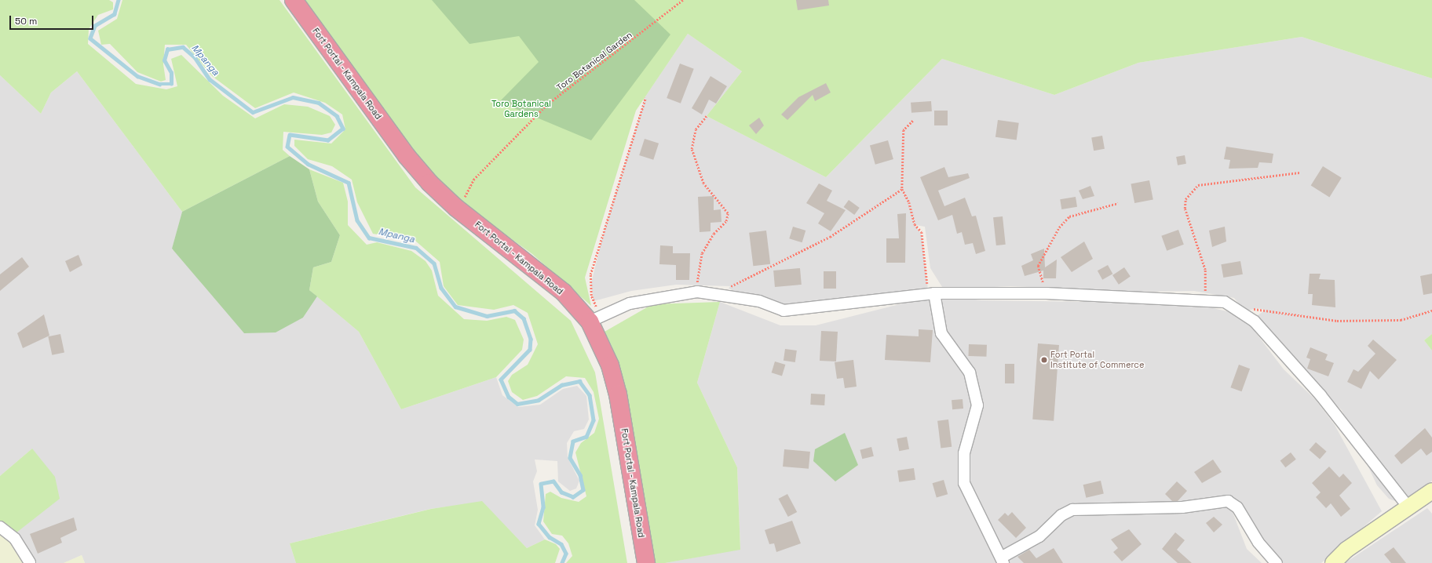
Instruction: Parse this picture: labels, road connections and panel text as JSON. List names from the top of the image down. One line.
{"streets":{"highway":["Fort Portal - Kampala Road"],"path":["Toro Botanical Garden"]},"crossings":[["Toro Botanical Garden","Fort Portal - Kampala Road"]],"water":["Mpanga"],"parks":["Toro Botanical Gardens"],"places":["Fort Portal Institute of Commerce"],"scale_bar":"50 m"}
